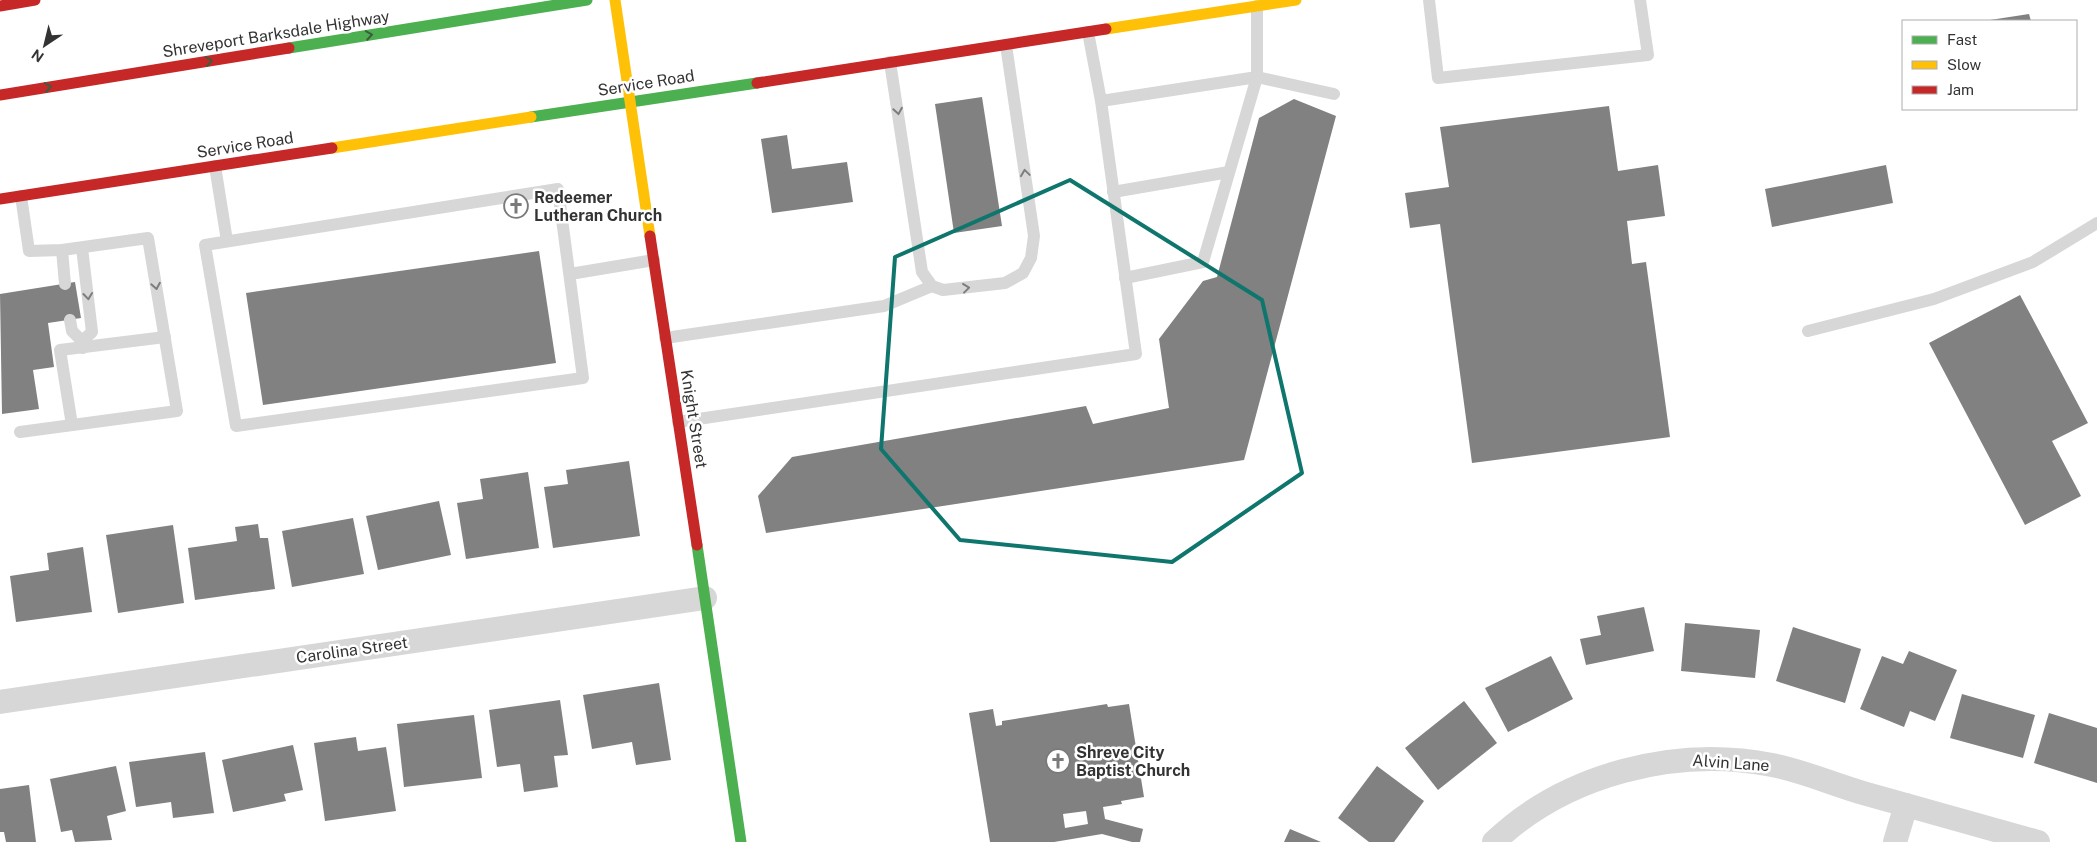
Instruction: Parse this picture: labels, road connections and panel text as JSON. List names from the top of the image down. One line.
{"streets":{"street":["Shreveport Barksdale Highway","Service Road","Knight Street","Carolina Street","Alvin Lane"]},"crossings":[["Service Road","Knight Street"],["Knight Street","Carolina Street"]],"one_way":["Shreveport Barksdale Highway"],"places":{"church":["Redeemer Lutheran Church","Shreve City Baptist Church"]},"legend":["Fast","Slow","Jam"],"north":"bottom left"}
